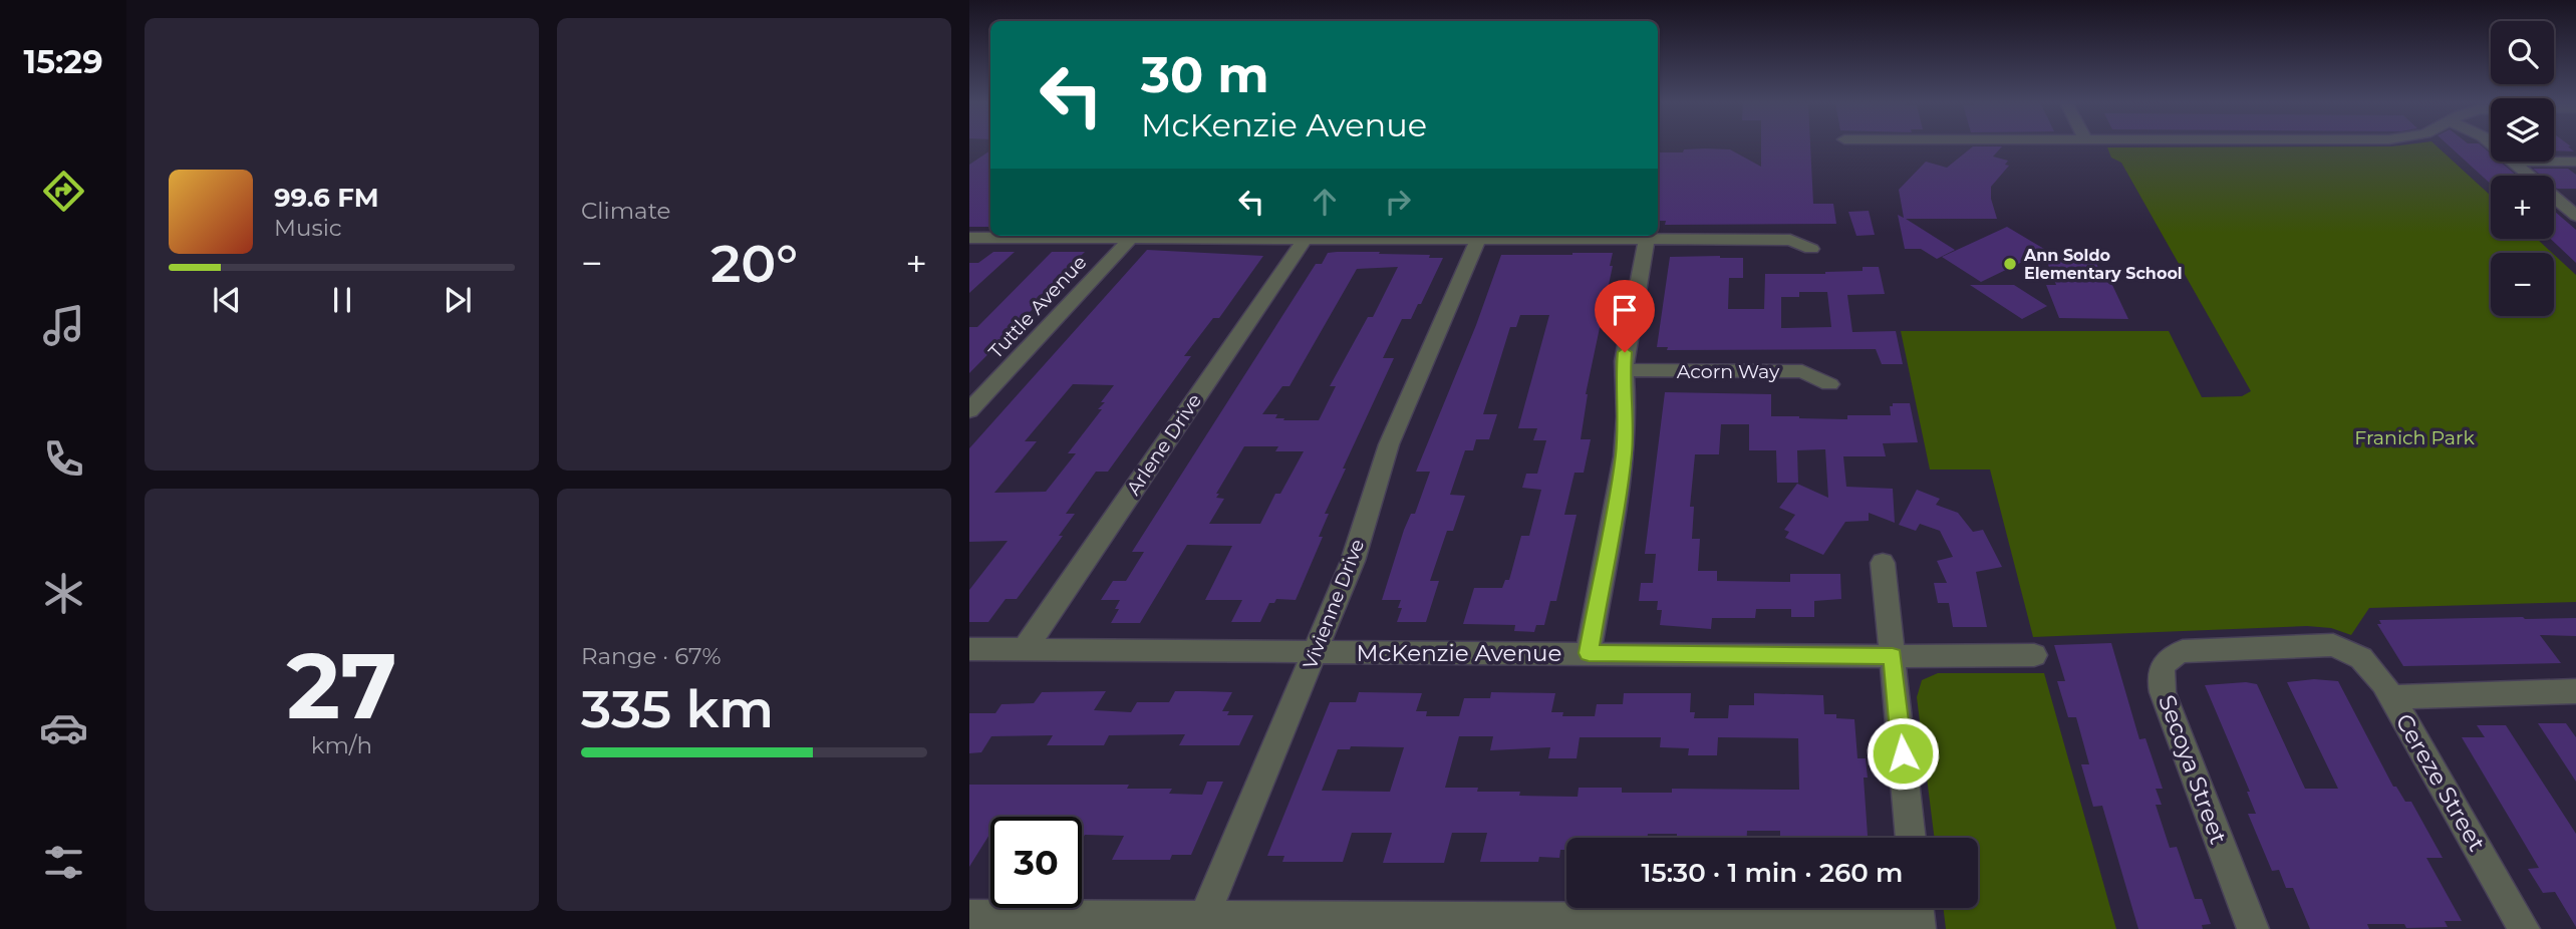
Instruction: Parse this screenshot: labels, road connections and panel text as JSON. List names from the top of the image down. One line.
{"streets":{"street":["Tuttle Avenue","Acorn Way","Arlene Drive","Vivienne Drive","McKenzie Avenue","Secoya Street","Cereze Street"]},"crossings":[["Arlene Drive","McKenzie Avenue"],["Vivienne Drive","McKenzie Avenue"],["Secoya Street","Cereze Street"]],"parks":["Franich Park"],"places":["Ann Soldo Elementary School"],"page":{"tabs":"15:29","tile":["Climate",["27","km/h"],["Range · 67%","335 km"]],"map_buttons":["+","−"],"turn":["30 m","McKenzie Avenue"],"song":["99.6 FM","Music"],"heat":["−","20°","+"],"limit":"30","trip":"15:30 · 1 min · 260 m"}}
